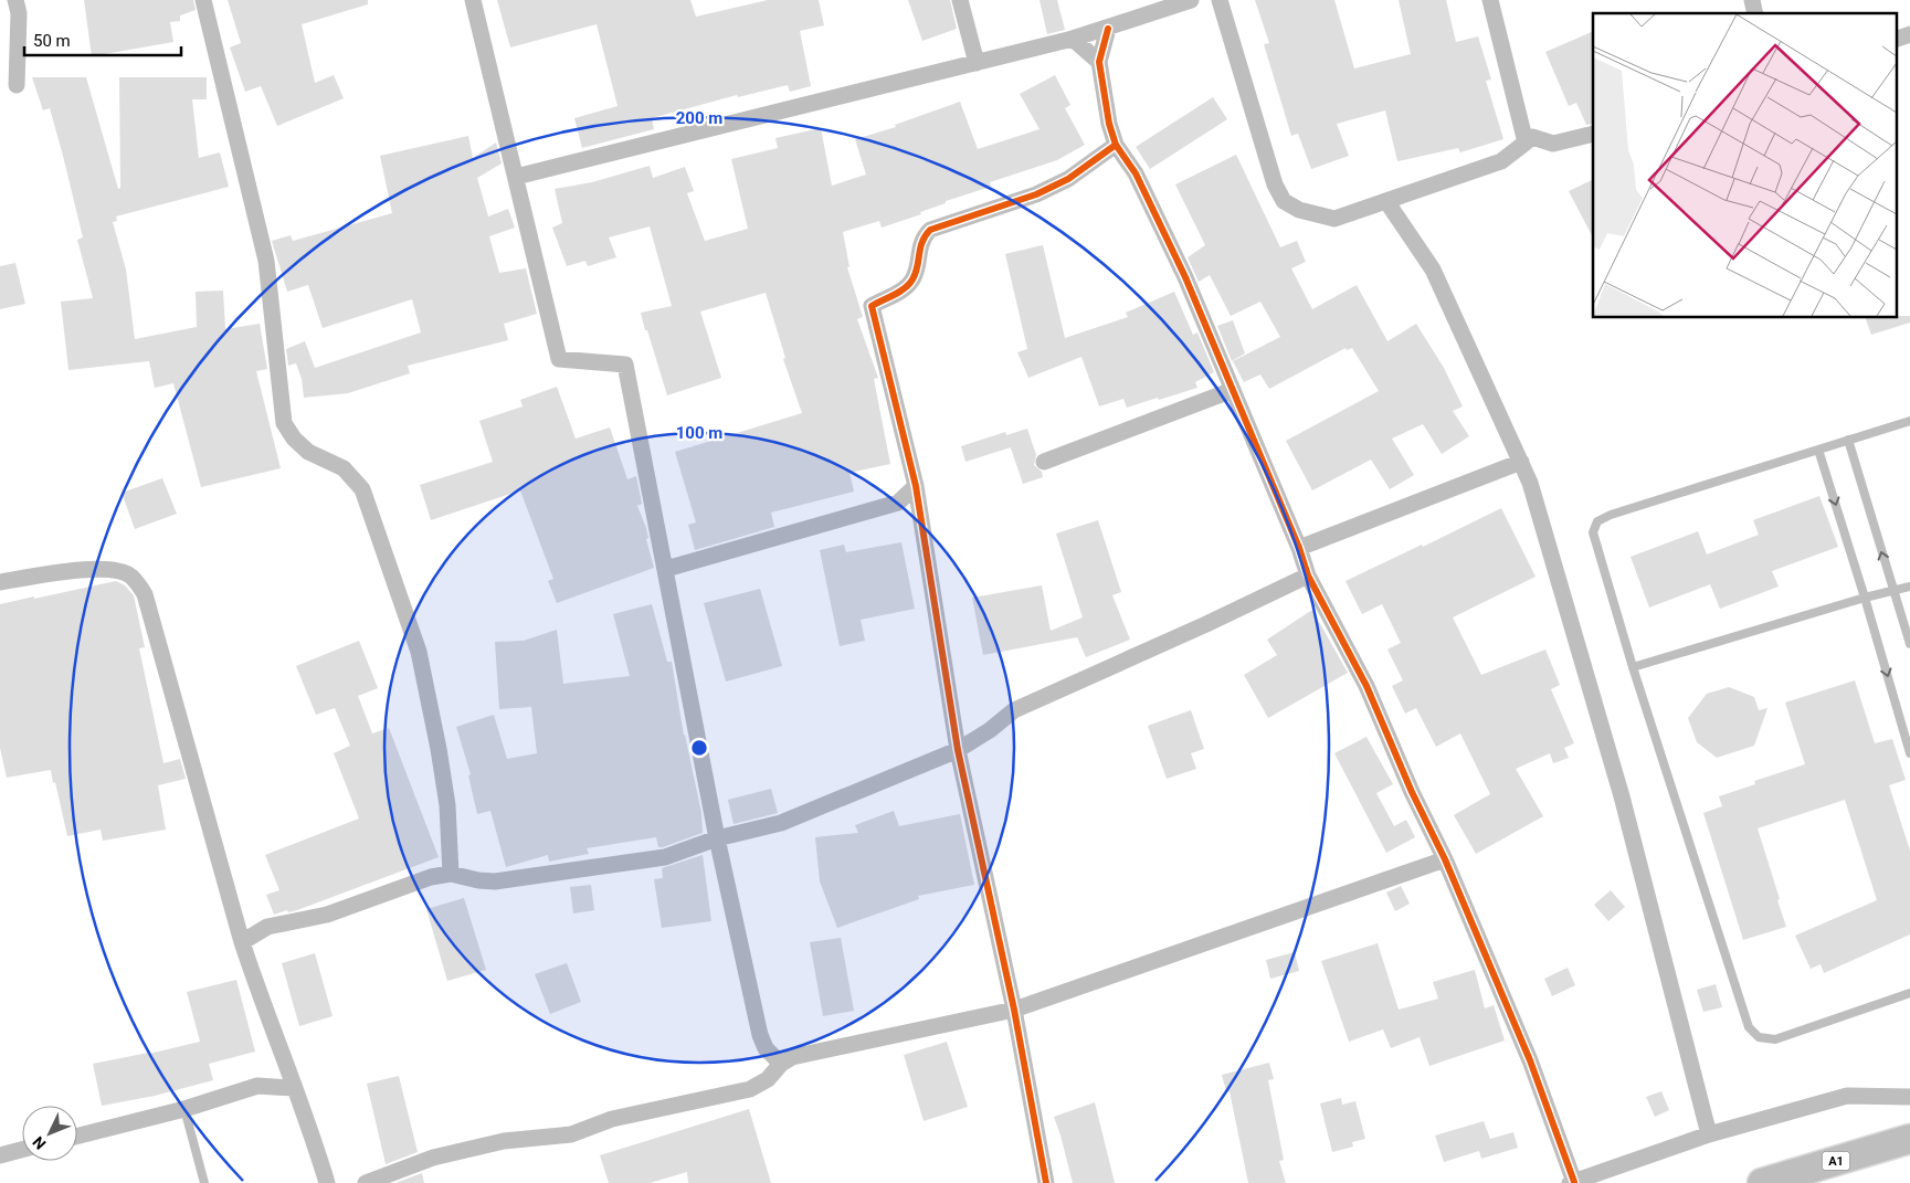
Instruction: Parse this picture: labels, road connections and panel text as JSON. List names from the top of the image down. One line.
{"streets":{"highway":["A1"]},"scale_bar":"50 m","north":"bottom left","rings":["200 m","100 m"]}
